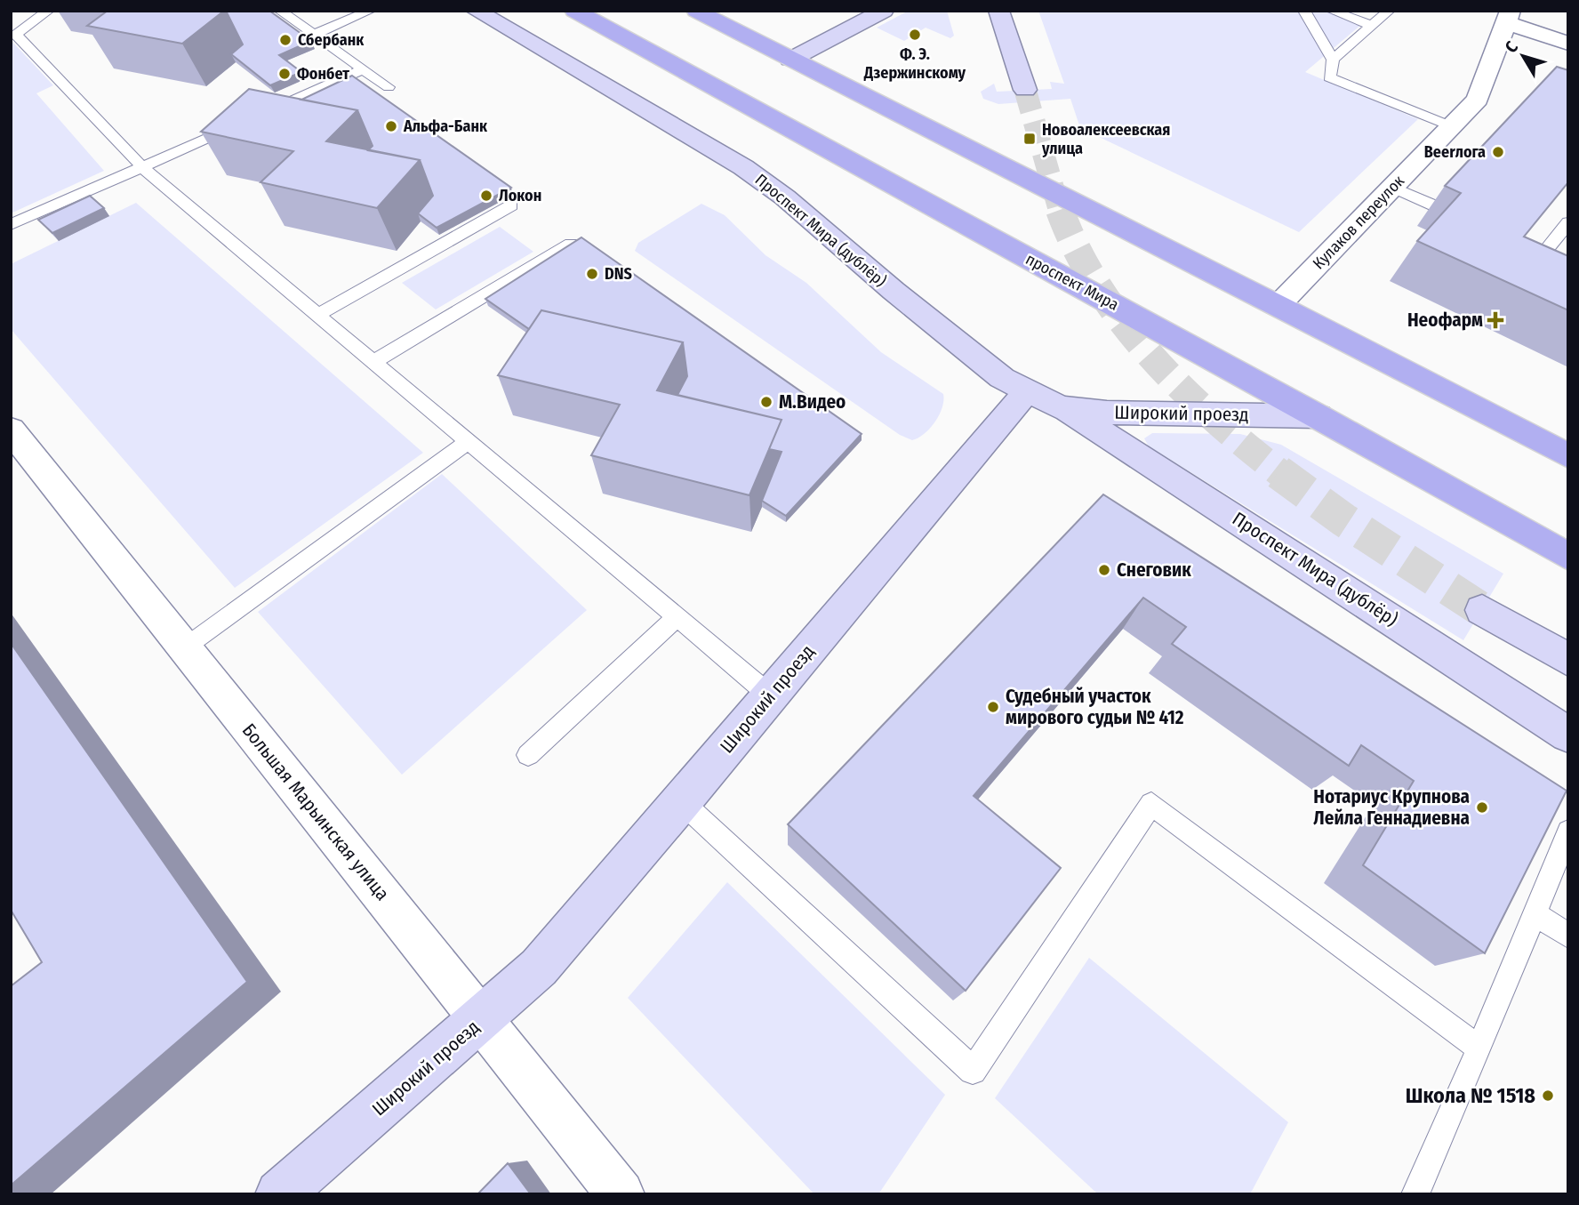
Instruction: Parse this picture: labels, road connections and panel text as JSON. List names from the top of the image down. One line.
{"streets":{"main road":["проспект Мира"],"street":["Кулаков переулок","Проспект Мира (дублёр)","Широкий проезд","Большая Марьинская улица"]},"crossings":[["Проспект Мира (дублёр)","Широкий проезд"],["проспект Мира","Широкий проезд"],["Широкий проезд","Большая Марьинская улица"]],"places":{"other":["Ф. Э. Дзержинскому","Сбербанк","Фонбет","Альфа-Банк","Beerлога","Локон","DNS","М.Видео","Снеговик","Судебный участок мирового судьи № 412","Нотариус Крупнова Лейла Геннадиевна","Школа № 1518"],"transit":["Новоалексеевская улица"],"health":["Неофарм"]},"north":"top left"}
